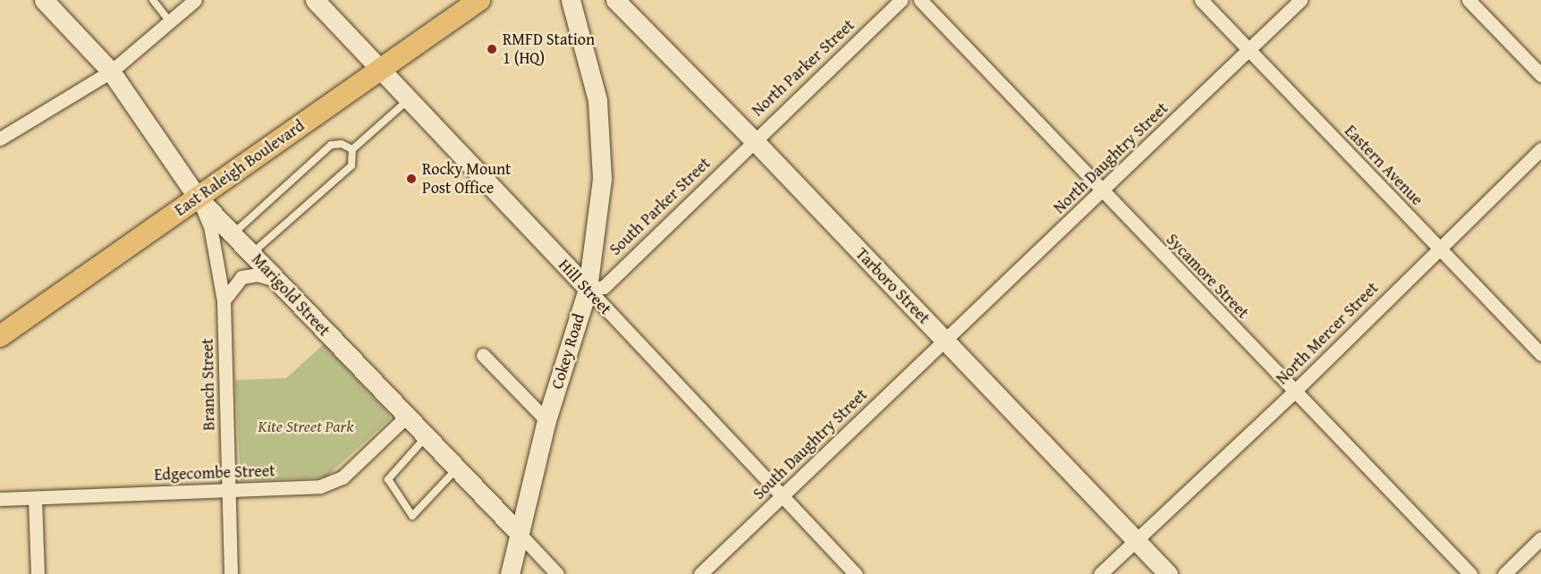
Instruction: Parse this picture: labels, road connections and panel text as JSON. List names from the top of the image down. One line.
{"streets":{"main road":["East Raleigh Boulevard"],"street":["North Parker Street","North Daughtry Street","Eastern Avenue","South Parker Street","Sycamore Street","Tarboro Street","Hill Street","Marigold Street","North Mercer Street","Cokey Road","Branch Street","South Daughtry Street","Edgecombe Street"]},"crossings":[["North Parker Street","South Parker Street"],["North Parker Street","Tarboro Street"],["North Daughtry Street","Eastern Avenue"],["North Daughtry Street","Sycamore Street"],["North Daughtry Street","Tarboro Street"],["North Daughtry Street","South Daughtry Street"],["Eastern Avenue","North Mercer Street"],["East Raleigh Boulevard","Hill Street"],["East Raleigh Boulevard","Marigold Street"],["East Raleigh Boulevard","Branch Street"],["South Parker Street","Tarboro Street"],["South Parker Street","Hill Street"],["South Parker Street","Cokey Road"],["Sycamore Street","North Mercer Street"],["Tarboro Street","North Mercer Street"],["Tarboro Street","South Daughtry Street"],["Hill Street","Cokey Road"],["Hill Street","South Daughtry Street"],["Marigold Street","Cokey Road"],["Marigold Street","Branch Street"],["Marigold Street","Edgecombe Street"],["Branch Street","Edgecombe Street"]],"parks":["Kite Street Park"],"places":["RMFD Station 1 (HQ)","Rocky Mount Post Office"]}
